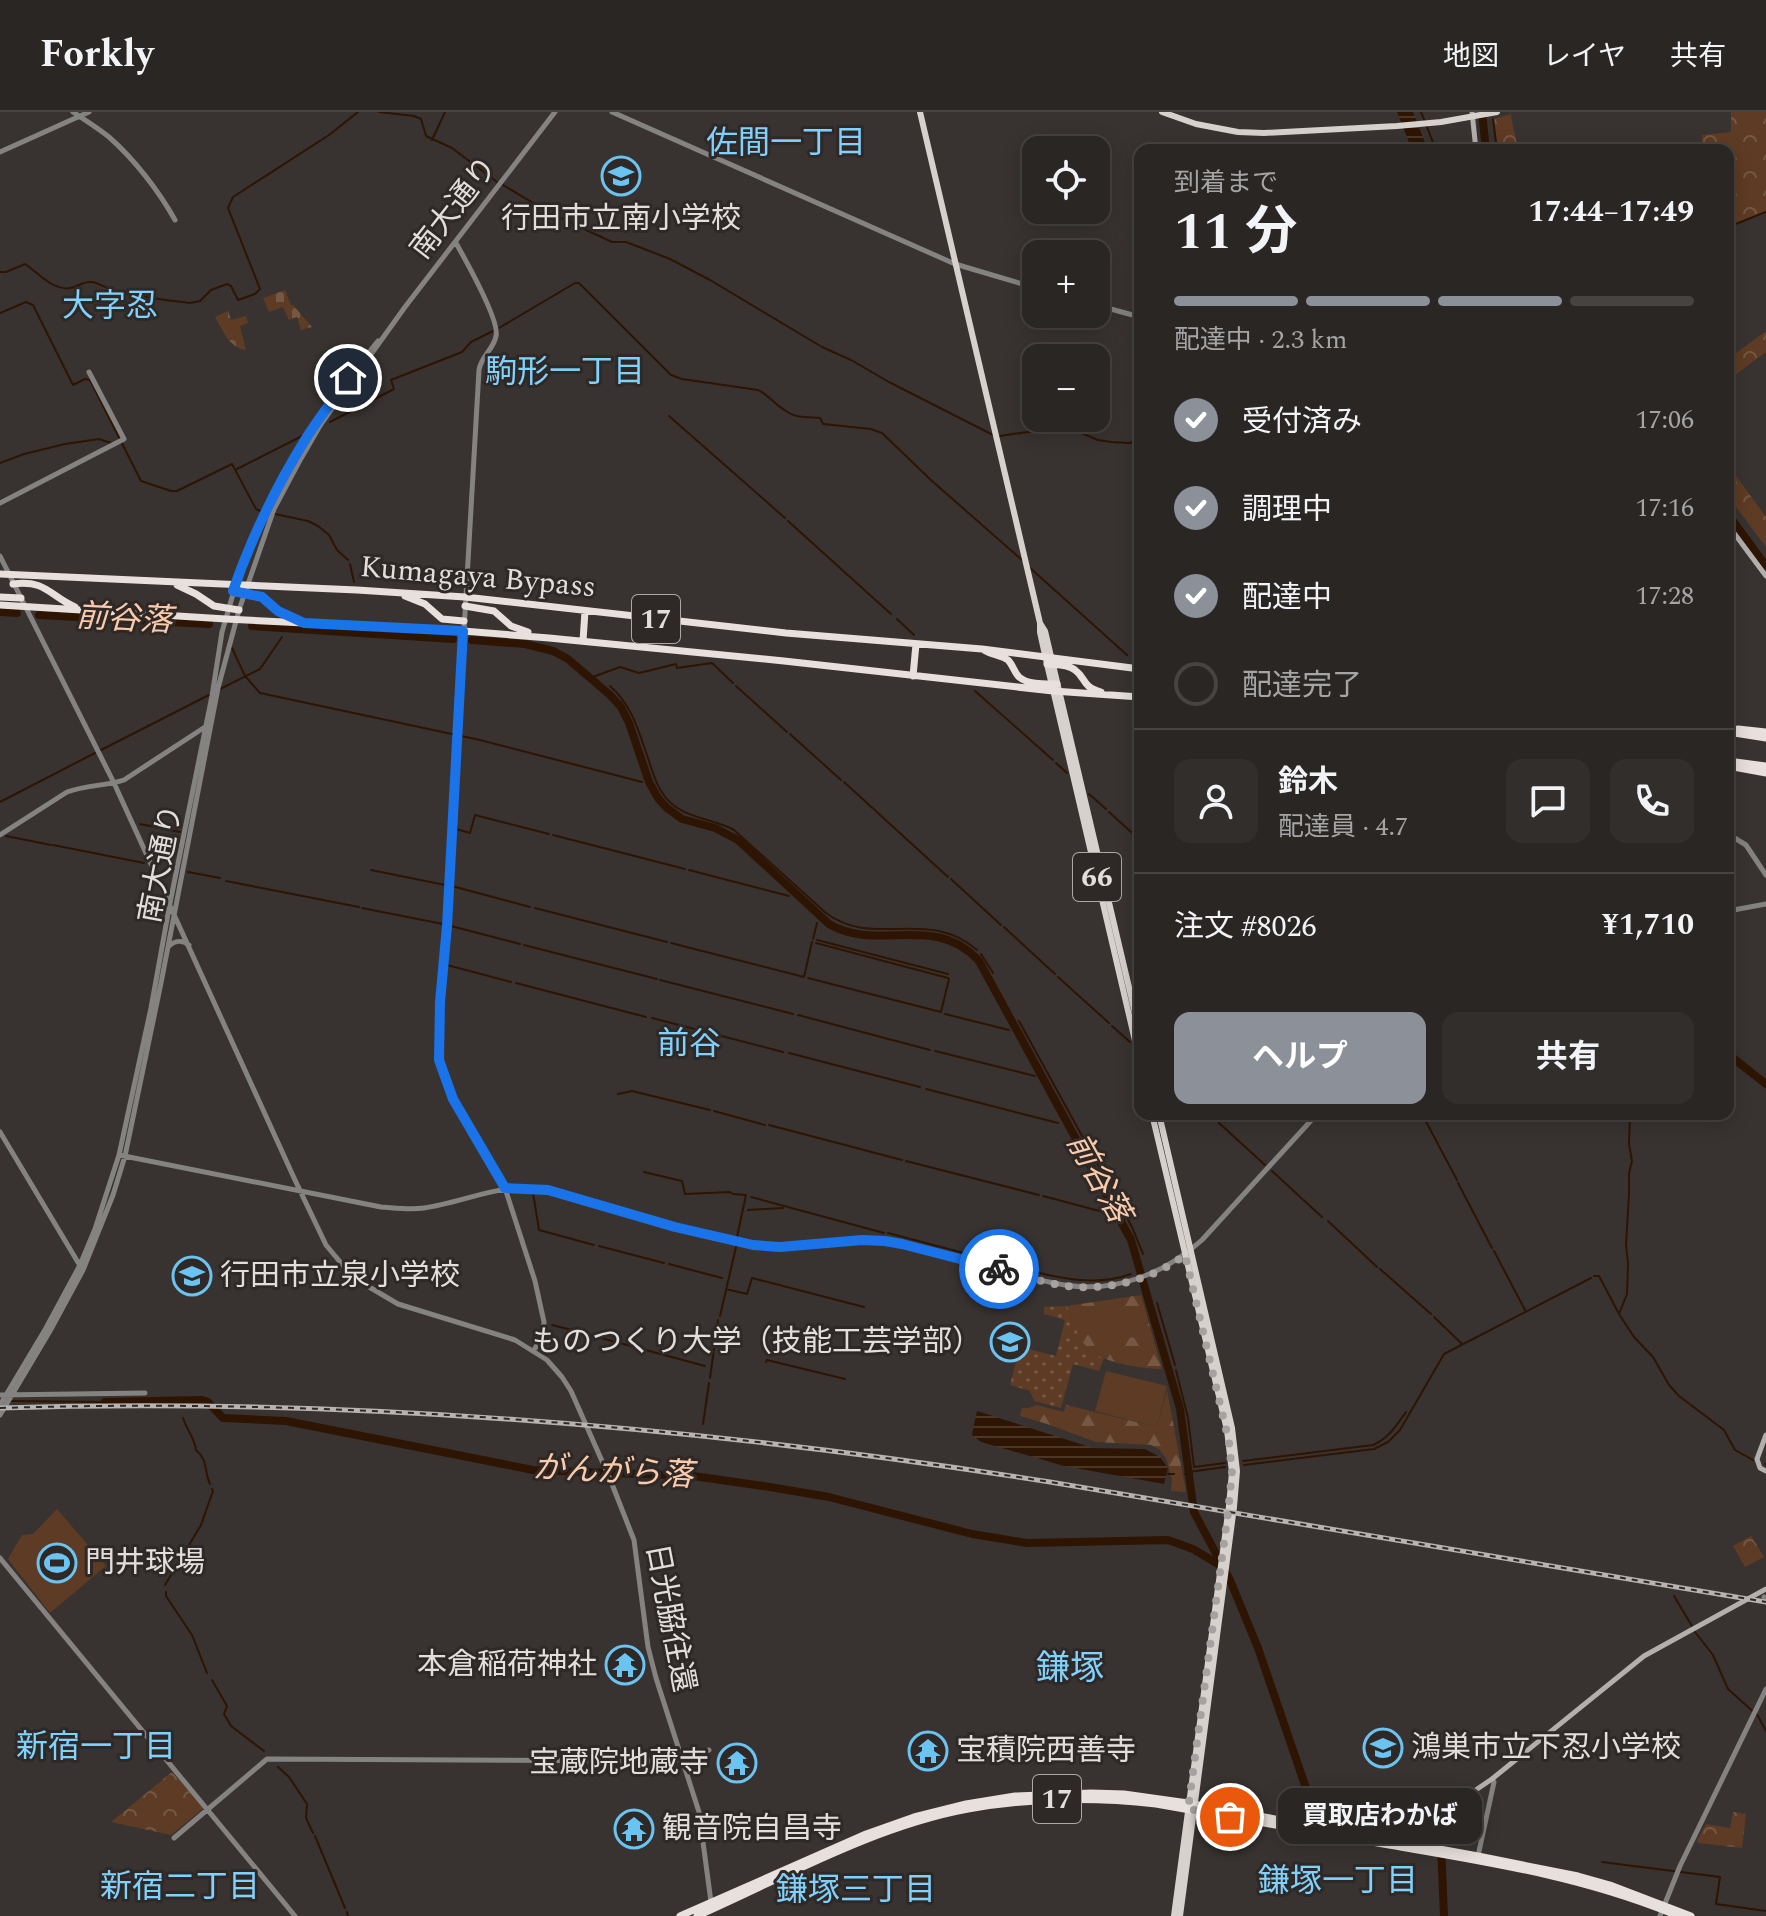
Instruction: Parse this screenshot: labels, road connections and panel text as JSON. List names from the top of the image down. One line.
{"streets":{"highway":["Kumagaya Bypass","17"],"main road":["66"],"street":["南大通り","日光脇往還"]},"crossings":[["南大通り","Kumagaya Bypass"],["南大通り","17"],["Kumagaya Bypass","17"],["Kumagaya Bypass","66"],["17","66"],["17","日光脇往還"]],"districts":["佐間一丁目","大字忍","駒形一丁目","前谷","鎌塚","新宿一丁目","鎌塚一丁目","新宿二丁目","鎌塚三丁目"],"water":["前谷落","がんがら落"],"places":{"school or university":["行田市立南小学校","行田市立泉小学校","ものつくり大学（技能工芸学部）","鴻巣市立下忍小学校"],"sports":["門井球場"],"temple":["本倉稲荷神社","宝積院西善寺","宝蔵院地蔵寺","観音院自昌寺"],"other":["買取店わかば"]},"page":{"header":"Forkly","nav":["地図","レイヤ","共有"],"map_buttons":["+","−"],"heading":["11 分","到着まで","17:44–17:49"],"panel":["鈴木","配達員 · 4.7","注文 #8026","¥1,710"],"bar":"配達中 · 2.3 km","list":[["受付済み","17:06"],["調理中","17:16"],["配達中","17:28"],"配達完了"],"buttons":["ヘルプ","共有"],"bubble":"買取店わかば"}}
